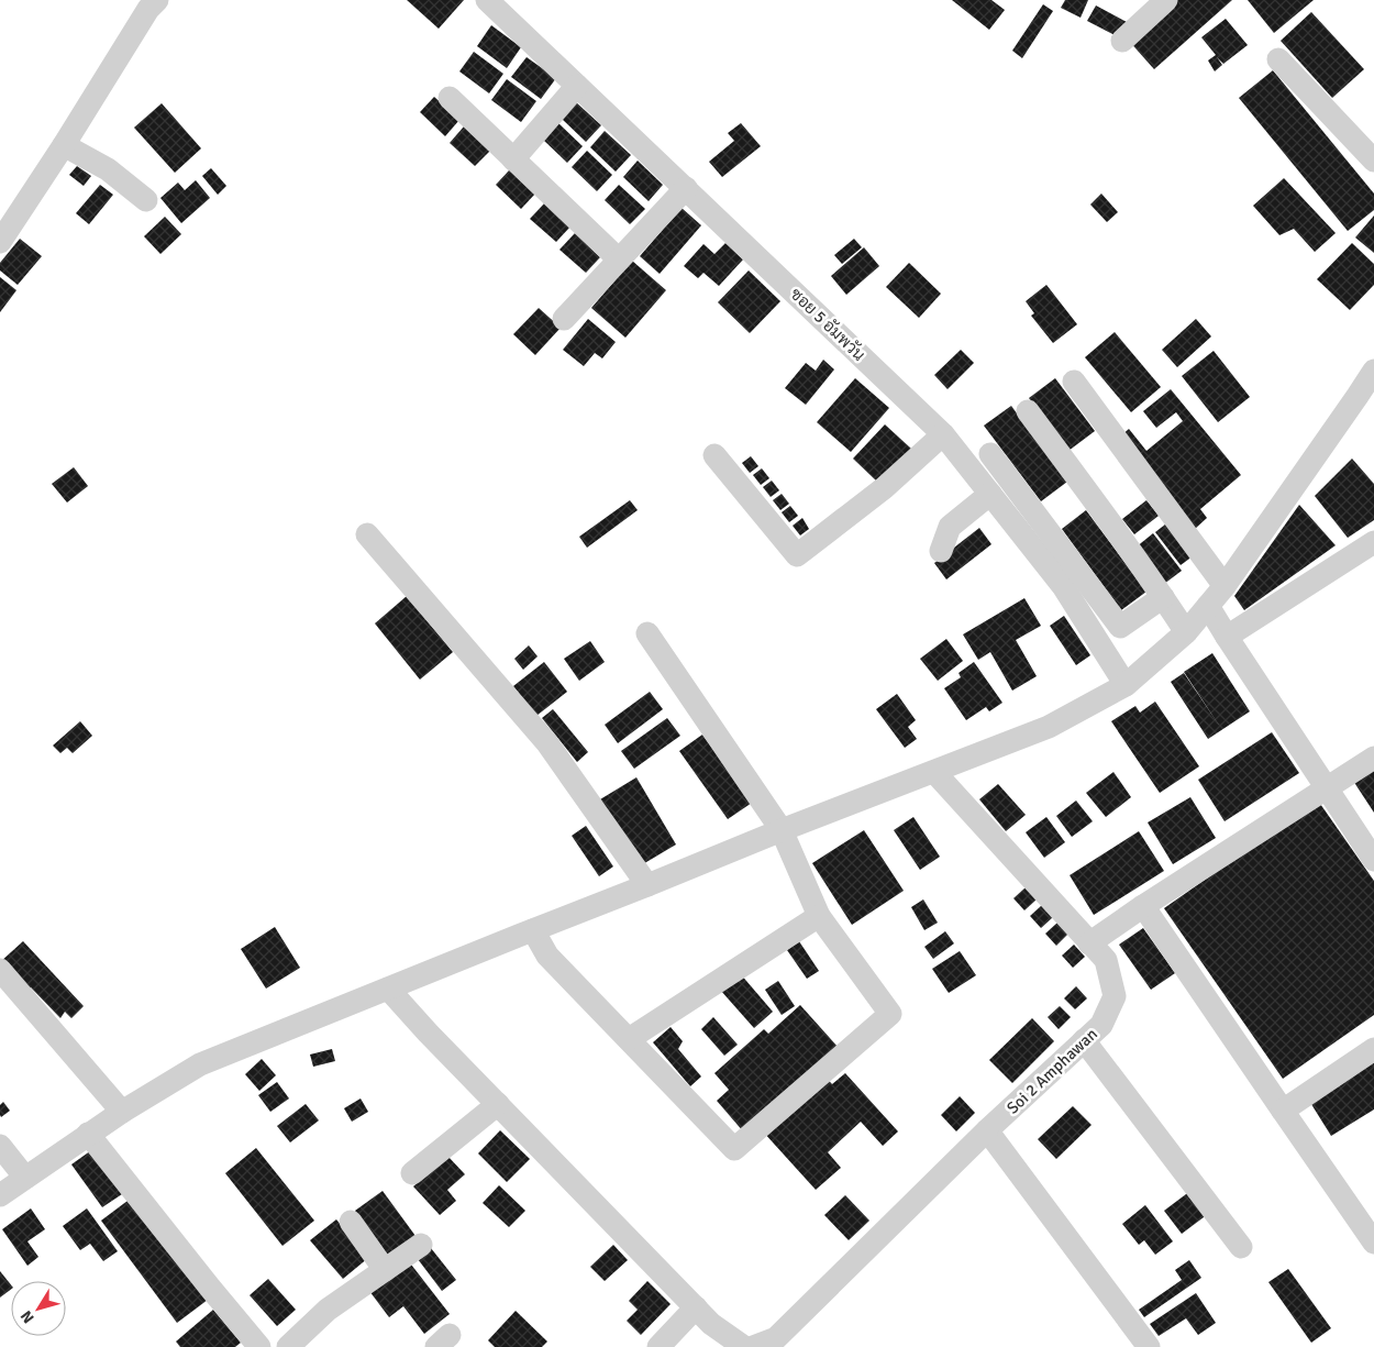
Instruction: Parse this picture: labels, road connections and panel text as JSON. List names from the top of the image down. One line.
{"streets":{"street":["ซอย 5 อัมพวัน","Soi 2 Amphawan"]},"north":"bottom left"}
